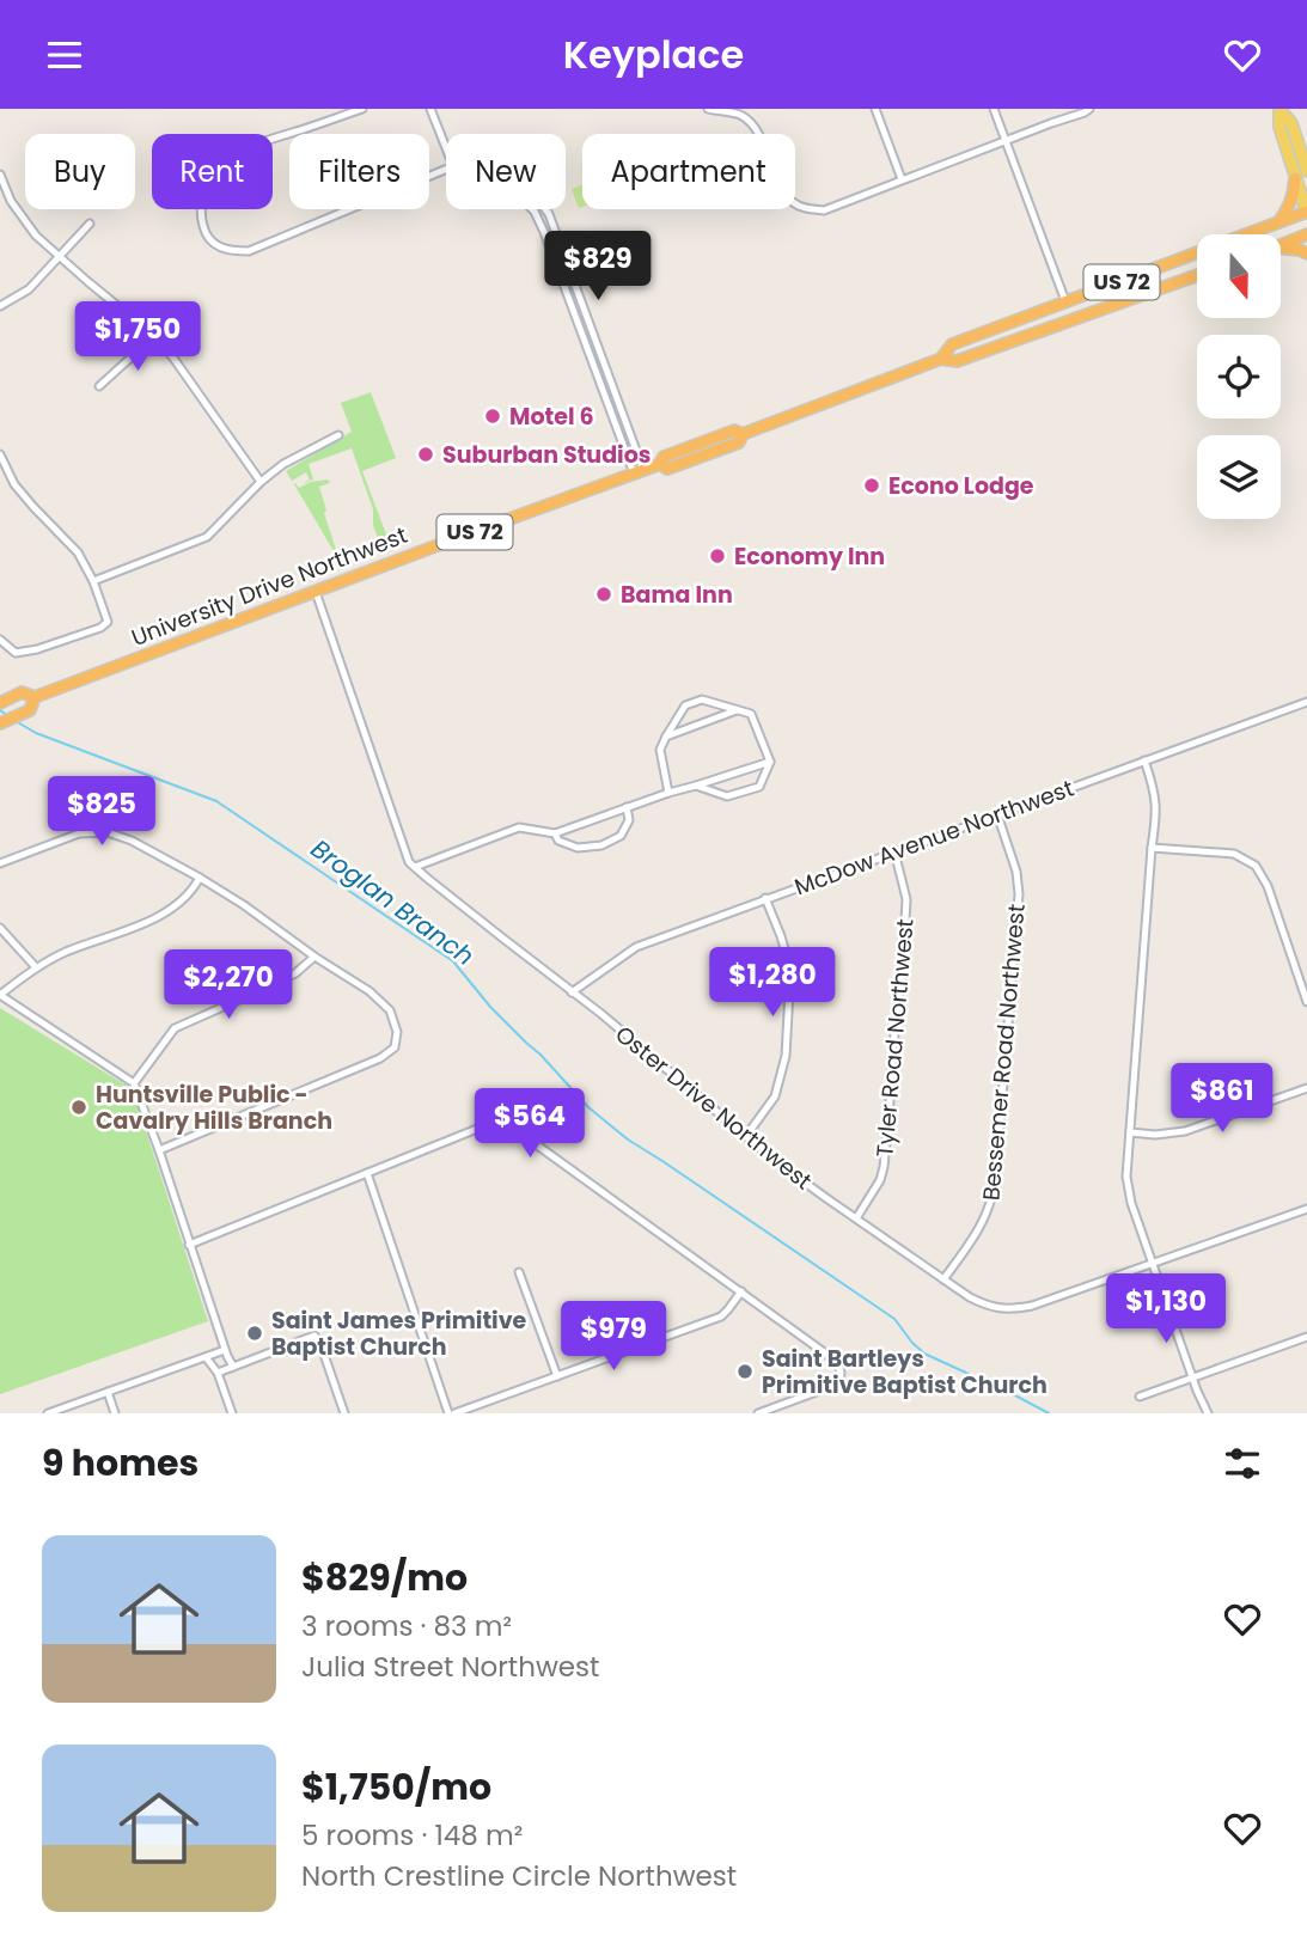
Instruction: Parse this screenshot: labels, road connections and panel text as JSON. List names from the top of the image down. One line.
{"streets":{"highway":["US 72","University Drive Northwest"],"street":["McDow Avenue Northwest","Tyler Road Northwest","Bessemer Road Northwest","Oster Drive Northwest"]},"crossings":[["University Drive Northwest","Oster Drive Northwest"],["McDow Avenue Northwest","Tyler Road Northwest"],["McDow Avenue Northwest","Bessemer Road Northwest"],["McDow Avenue Northwest","Oster Drive Northwest"],["Tyler Road Northwest","Oster Drive Northwest"],["Bessemer Road Northwest","Oster Drive Northwest"]],"water":["Broglan Branch"],"places":["Motel 6","Suburban Studios","Econo Lodge","Economy Inn","Bama Inn","Huntsville Public - Cavalry Hills Branch","Saint James Primitive Baptist Church","Saint Bartleys Primitive Baptist Church"],"north":"bottom","page":{"header":"Keyplace","chip":["Buy","Rent","Filters","New","Apartment"],"price":["$829","$1,750","$825","$1,280","$2,270","$861","$564","$1,130","$979"],"heading":"9 homes","list":[{"name":"$829/mo","note":"3 rooms · 83 m² · Julia Street Northwest"},{"name":"$1,750/mo","note":"5 rooms · 148 m² · North Crestline Circle Northwest"}]}}
